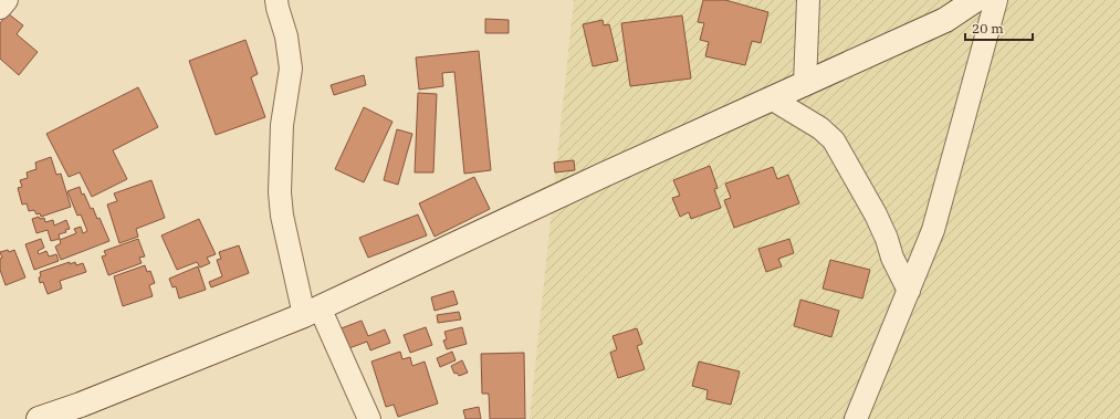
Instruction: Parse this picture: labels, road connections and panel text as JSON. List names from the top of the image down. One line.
{"scale_bar":"20 m"}
